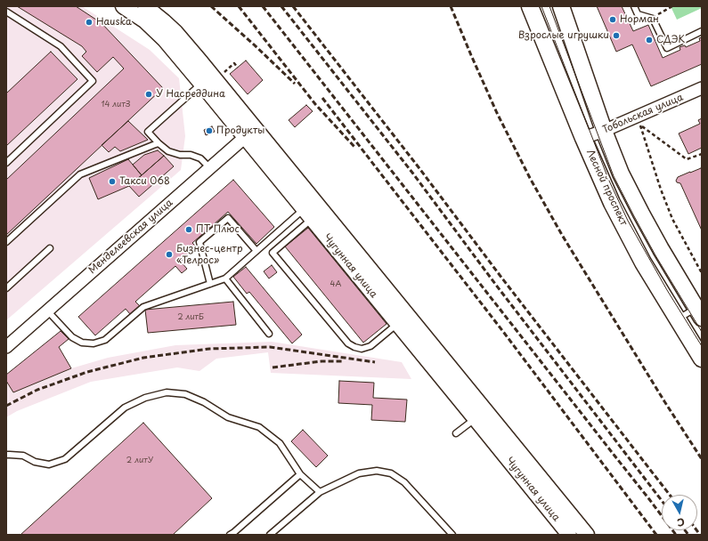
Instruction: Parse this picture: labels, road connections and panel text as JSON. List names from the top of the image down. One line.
{"streets":{"main road":["Лесной проспект"],"street":["Тобольская улица","Менделеевская улица","Чугунная улица"]},"crossings":[["Тобольская улица","Лесной проспект"],["Менделеевская улица","Чугунная улица"]],"places":["Норман","Hauska","Взрослые игрушки","СДЭК","У Насреддина","Продукты","Такси 068","ПТ Плюс","Бизнес-центр «Телрос»"],"house_numbers":["14 литЗ","4А","2 литБ","2 литУ"],"north":"bottom"}
